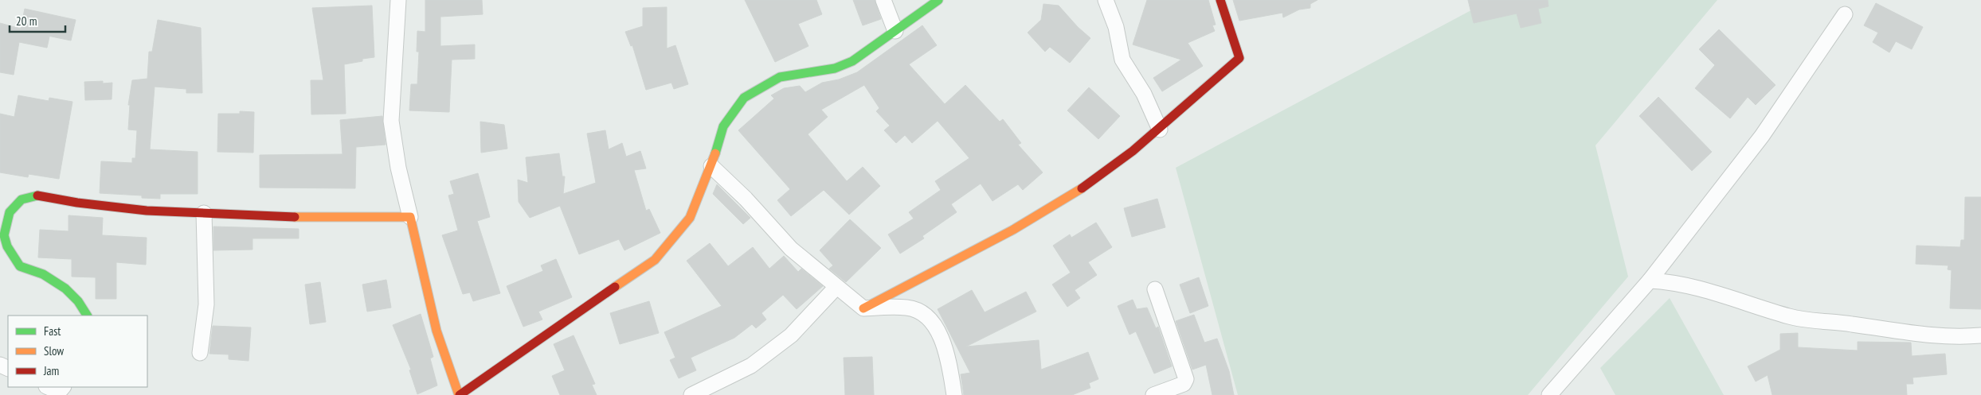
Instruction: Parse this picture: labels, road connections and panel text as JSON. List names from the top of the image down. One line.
{"legend":["Fast","Slow","Jam"],"scale_bar":"20 m"}
